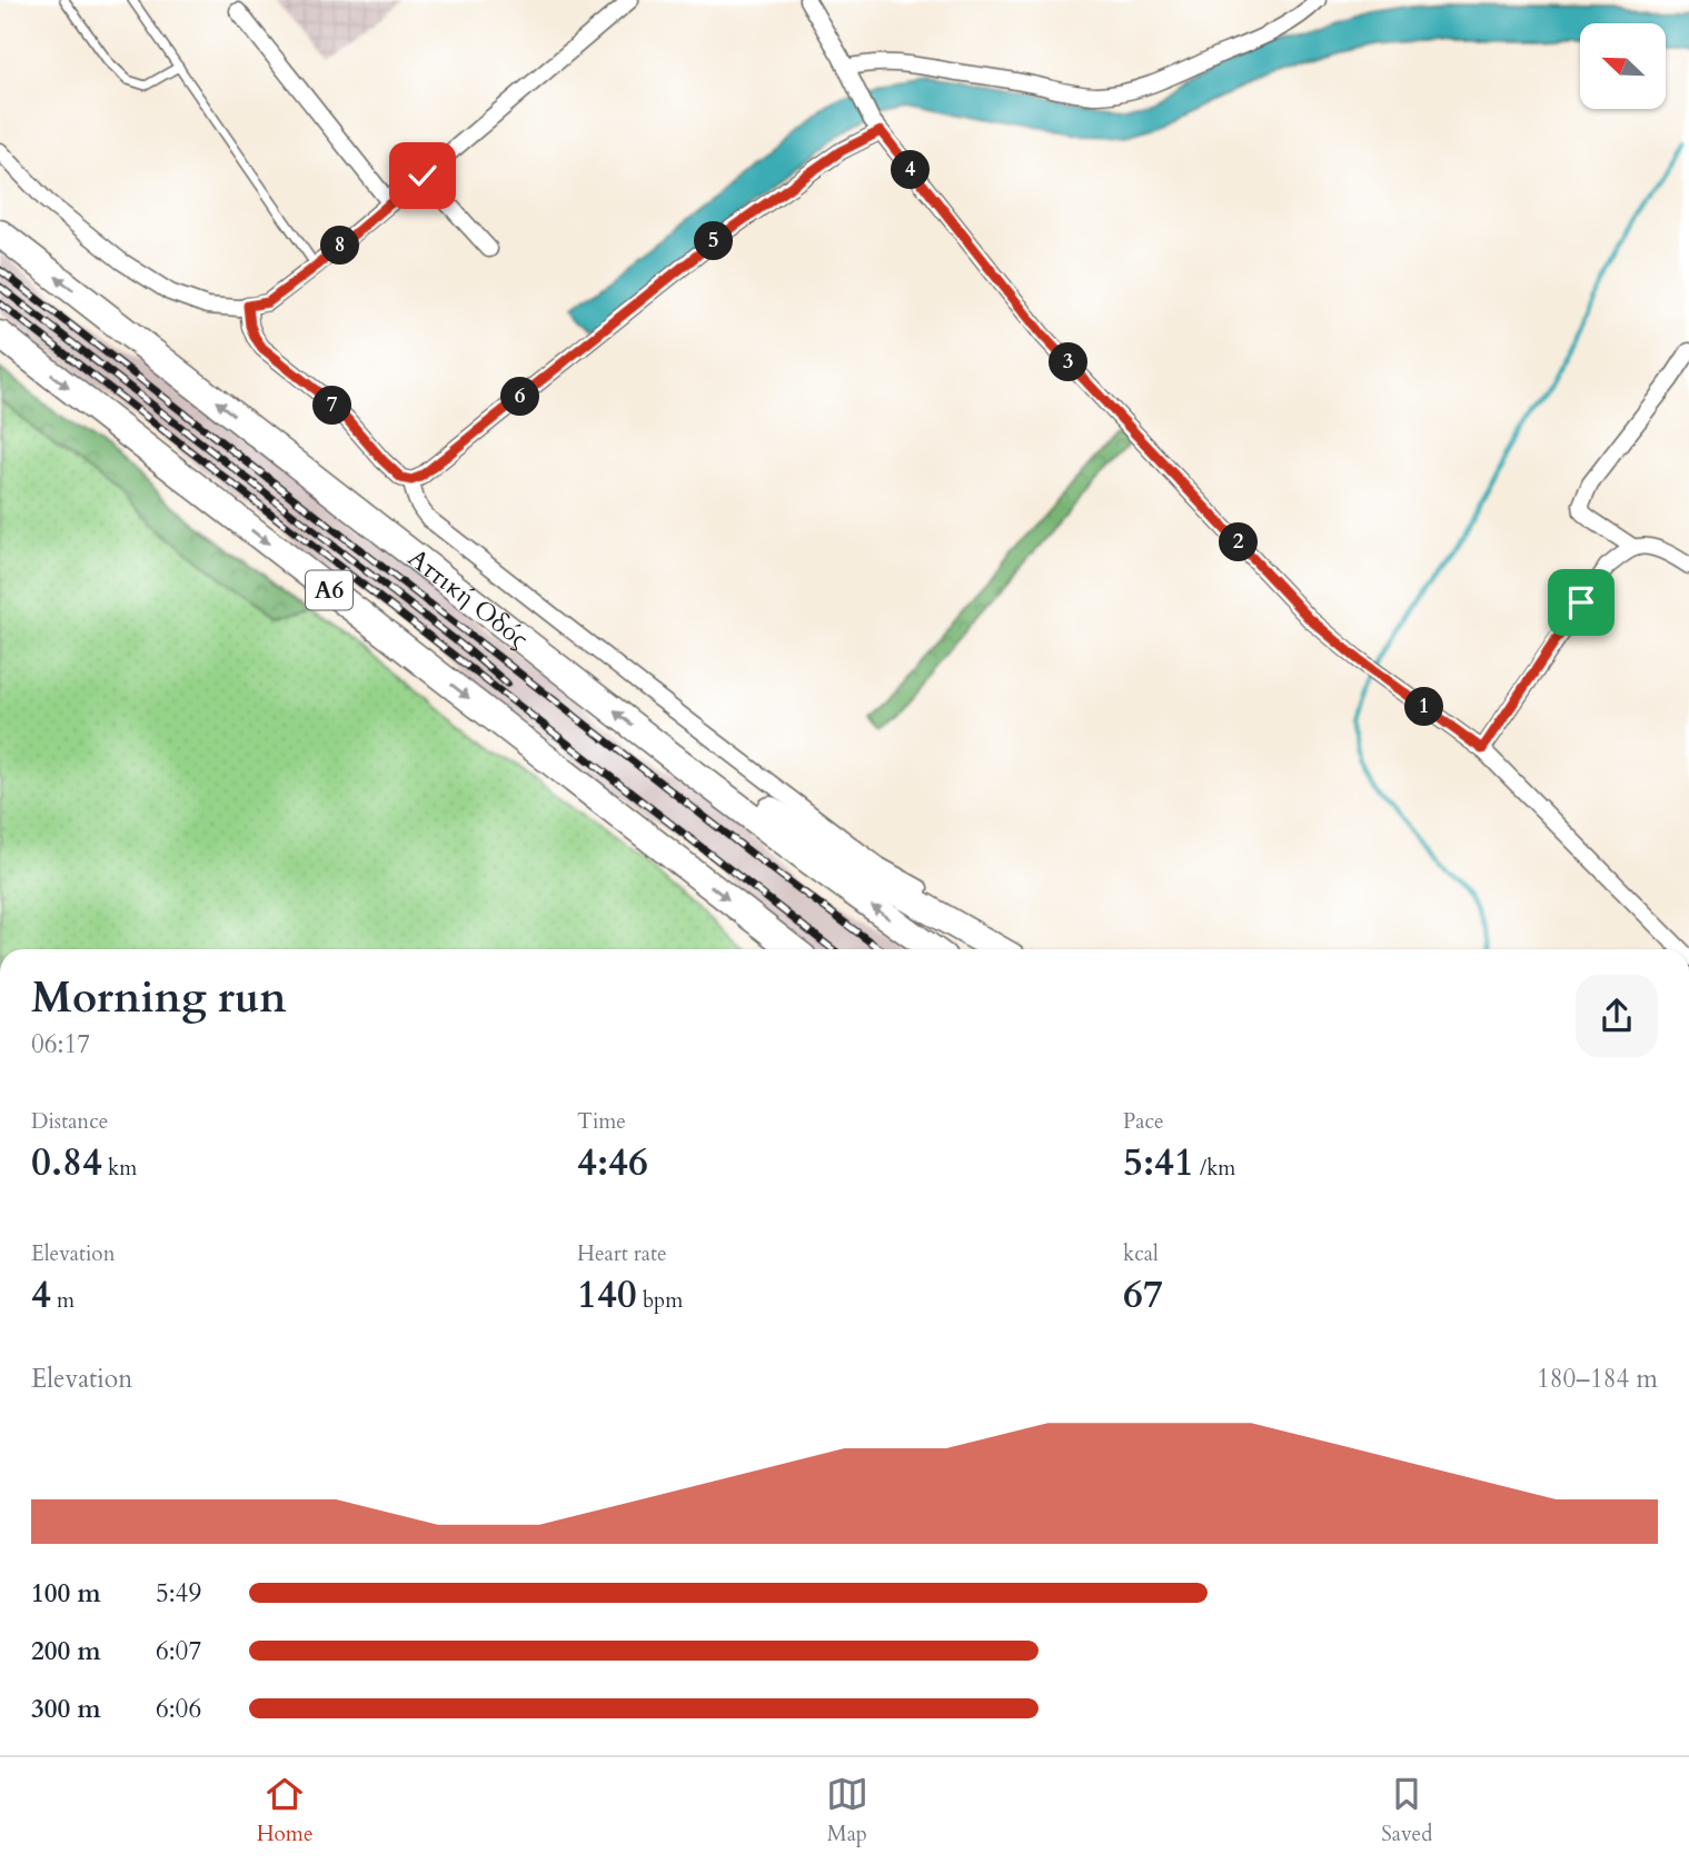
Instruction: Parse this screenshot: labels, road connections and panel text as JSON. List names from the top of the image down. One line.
{"streets":{"highway":["Α6","Αττική Οδός"]},"north":"top left","page":{"pins":["4","5","8","3","6","7","2","1"],"heading":["Morning run","06:17"],"stats":[["Distance","0.84 km"],["Time","4:46"],["Pace","5:41 /km"],["Elevation","4 m"],["Heart rate","140 bpm"],["kcal","67"]],"chart":["Elevation","180–184 m"],"list":[{"name":"100 m","note":"5:49"},{"name":"200 m","note":"6:07"},{"name":"300 m","note":"6:06"}],"tabs":["Home","Map","Saved"]}}
